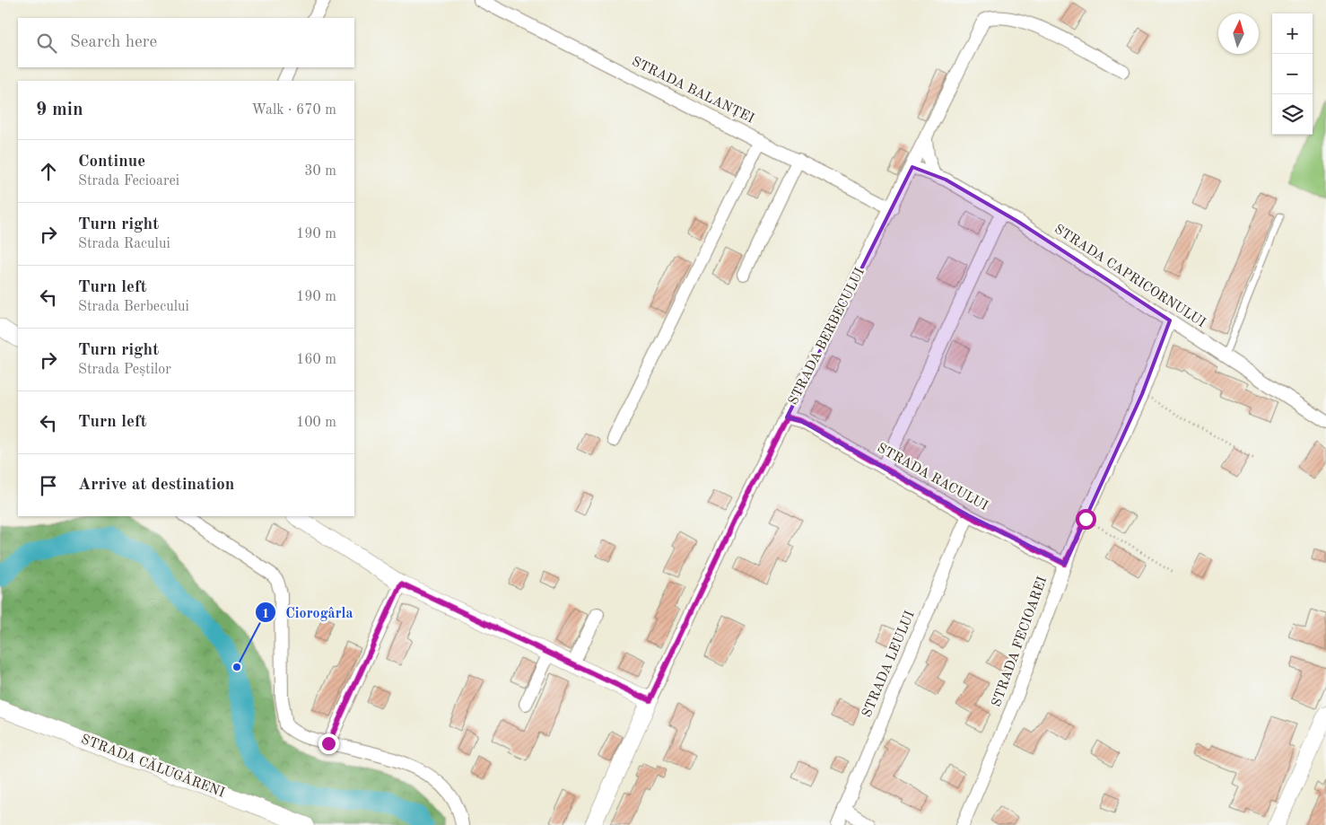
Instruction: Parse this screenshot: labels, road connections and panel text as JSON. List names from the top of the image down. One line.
{"streets":{"street":["STRADA BALANȚEI","STRADA CAPRICORNULUI","STRADA BERBECULUI","STRADA RACULUI","STRADA FECIOAREI","STRADA LEULUI","STRADA CĂLUGĂRENI"]},"crossings":[["STRADA BALANȚEI","STRADA BERBECULUI"],["STRADA CAPRICORNULUI","STRADA BERBECULUI"],["STRADA CAPRICORNULUI","STRADA FECIOAREI"],["STRADA BERBECULUI","STRADA RACULUI"],["STRADA RACULUI","STRADA FECIOAREI"],["STRADA RACULUI","STRADA LEULUI"]],"places":["Ciorogârla"],"north":"top","page":{"map_buttons":["+","−"],"search":"Search here","heading":["9 min","Walk · 670 m"],"list":[["Continue","Strada Fecioarei","30 m"],["Turn right","Strada Racului","190 m"],["Turn left","Strada Berbecului","190 m"],["Turn right","Strada Peștilor","160 m"],["Turn left","100 m"],"Arrive at destination"]}}
